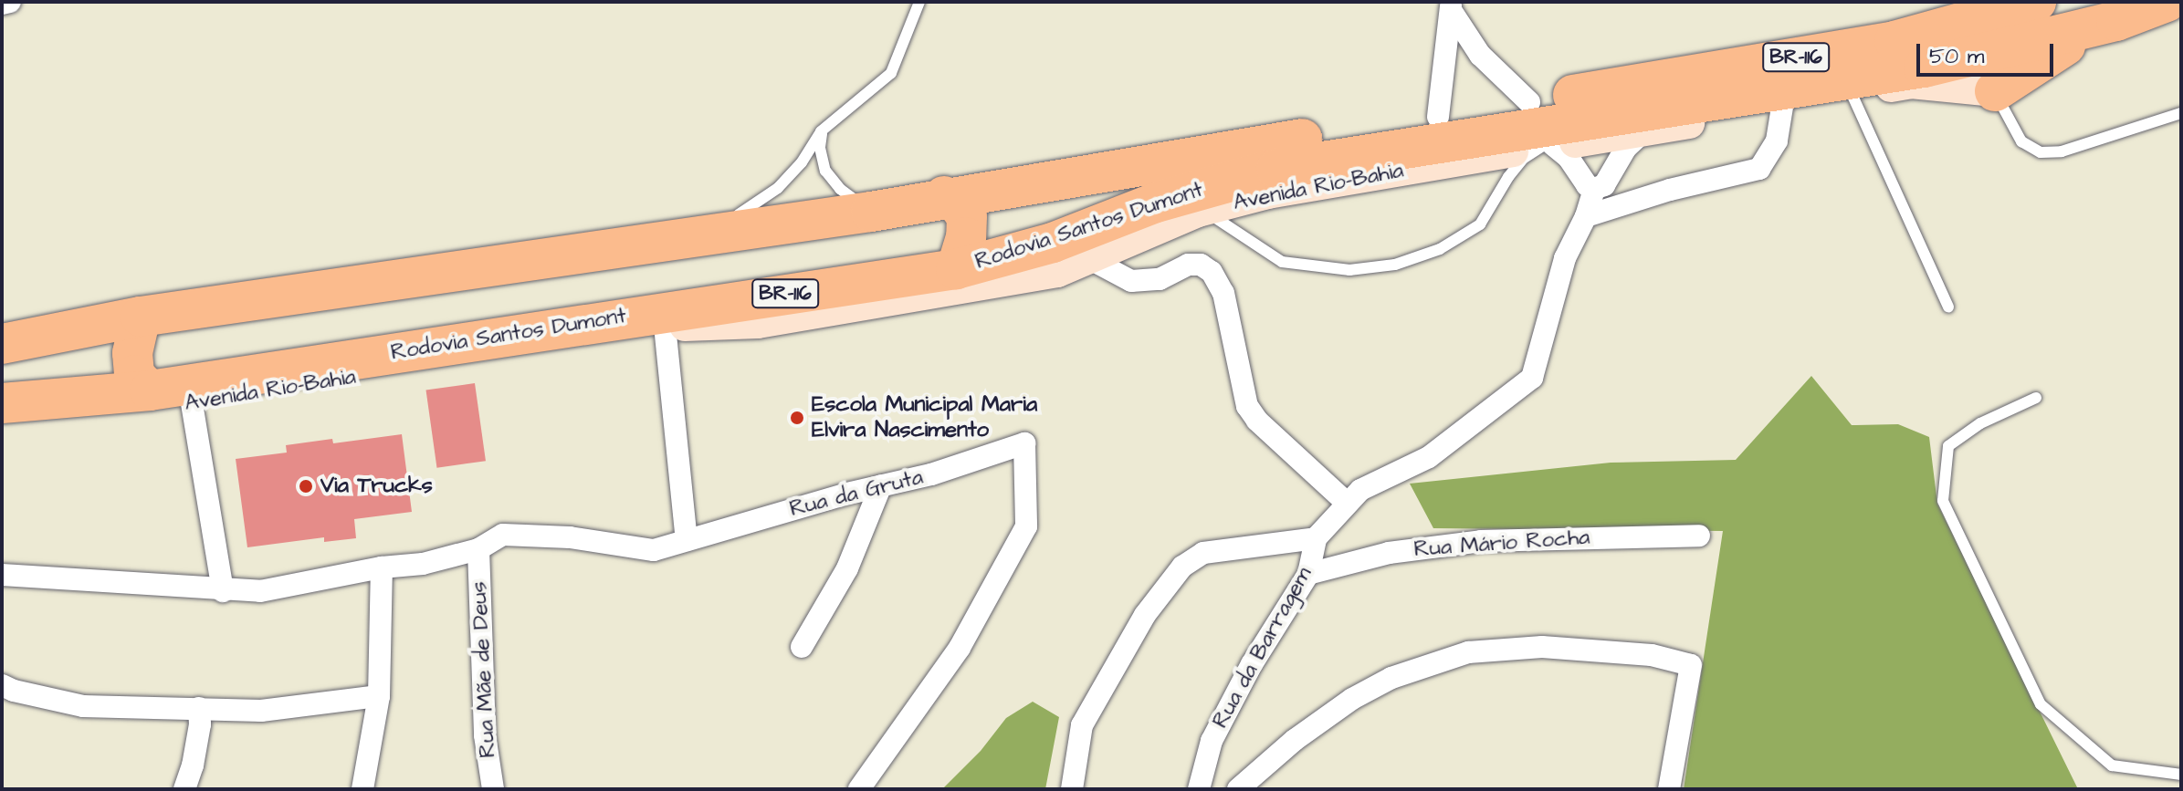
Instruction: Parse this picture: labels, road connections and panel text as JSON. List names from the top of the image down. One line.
{"streets":{"highway":["BR-116","Rodovia Santos Dumont"],"street":["Avenida Rio-Bahia","Rua da Gruta","Rua Mário Rocha","Rua da Barragem","Rua Mãe de Deus"]},"crossings":[["Avenida Rio-Bahia","Rodovia Santos Dumont"],["Avenida Rio-Bahia","Rua da Barragem"],["Rua da Gruta","Rua Mãe de Deus"],["Rua Mário Rocha","Rua da Barragem"]],"places":["Escola Municipal Maria Elvira Nascimento","Via Trucks"],"scale_bar":"50 m"}
